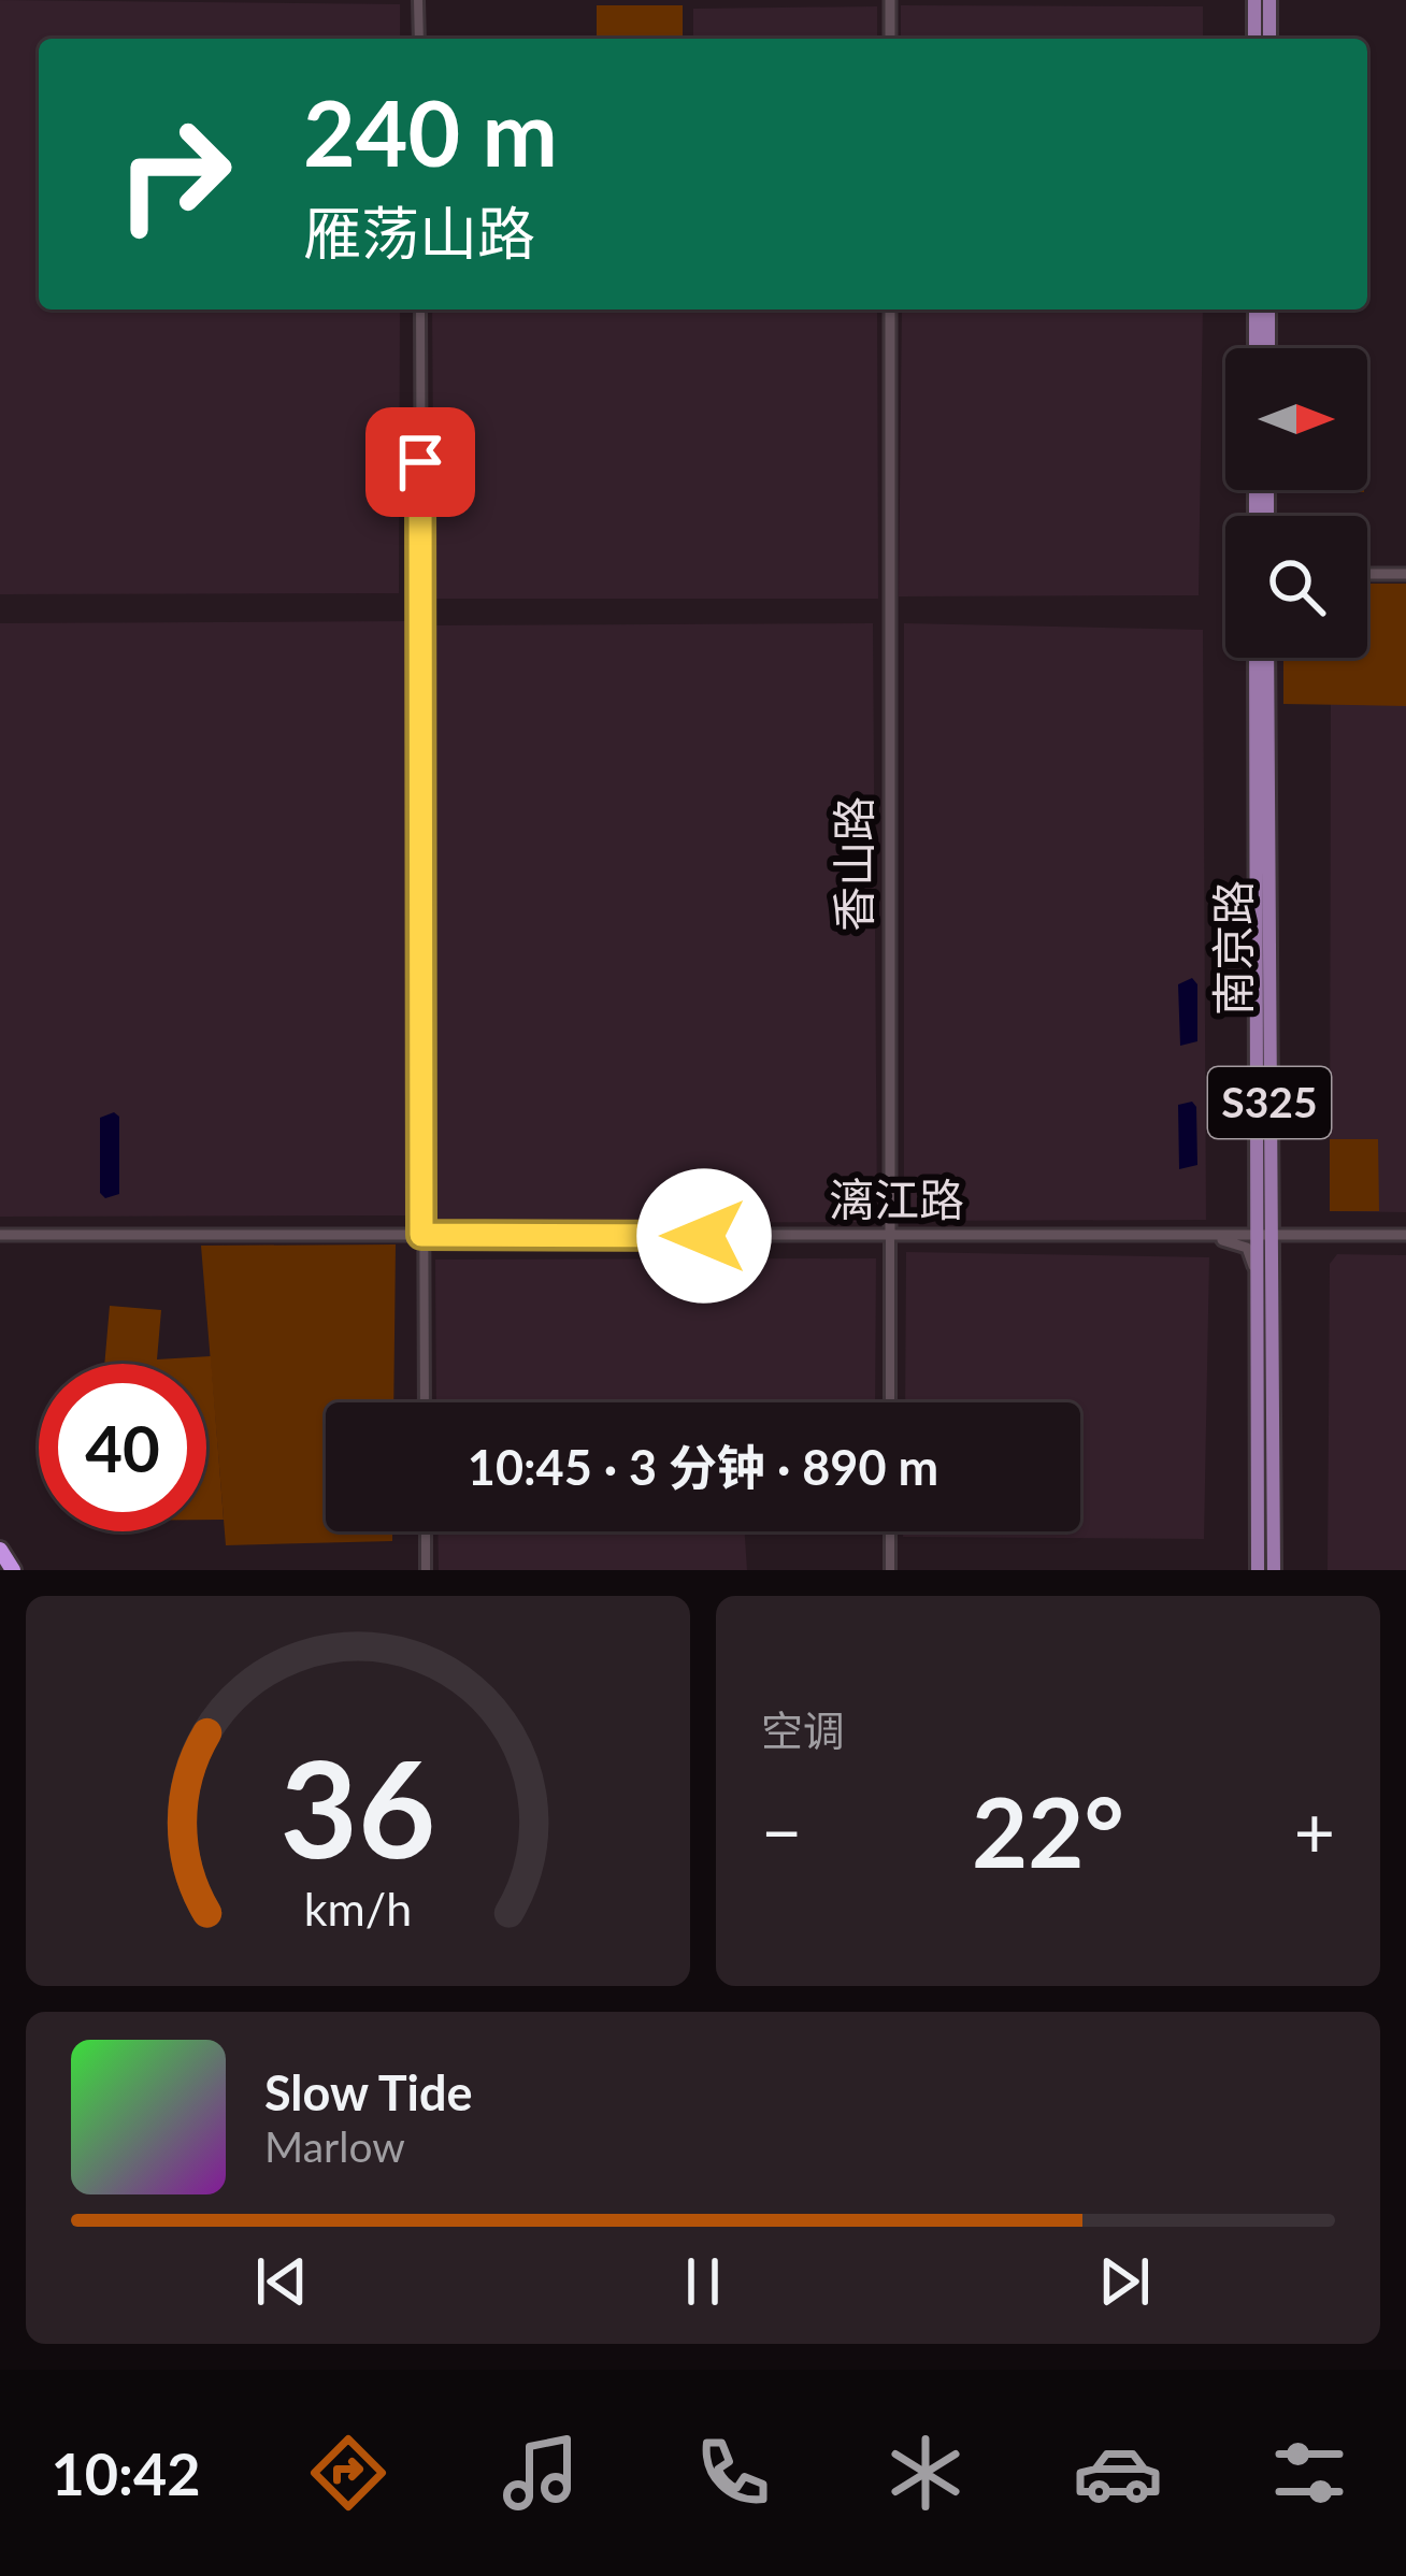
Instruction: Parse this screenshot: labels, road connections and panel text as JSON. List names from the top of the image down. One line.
{"streets":{"main road":["南京路","S325"],"street":["香山路","漓江路"]},"crossings":[["香山路","漓江路"],["南京路","漓江路"]],"north":"right","page":{"turn":["240 m","雁荡山路"],"limit":"40","trip":"10:45 · 3 分钟 · 890 m","tile":"空调","heat":["−","22°","+"],"song":["Slow Tide","Marlow"],"tabs":"10:42","gauge":["36","km/h"]}}
